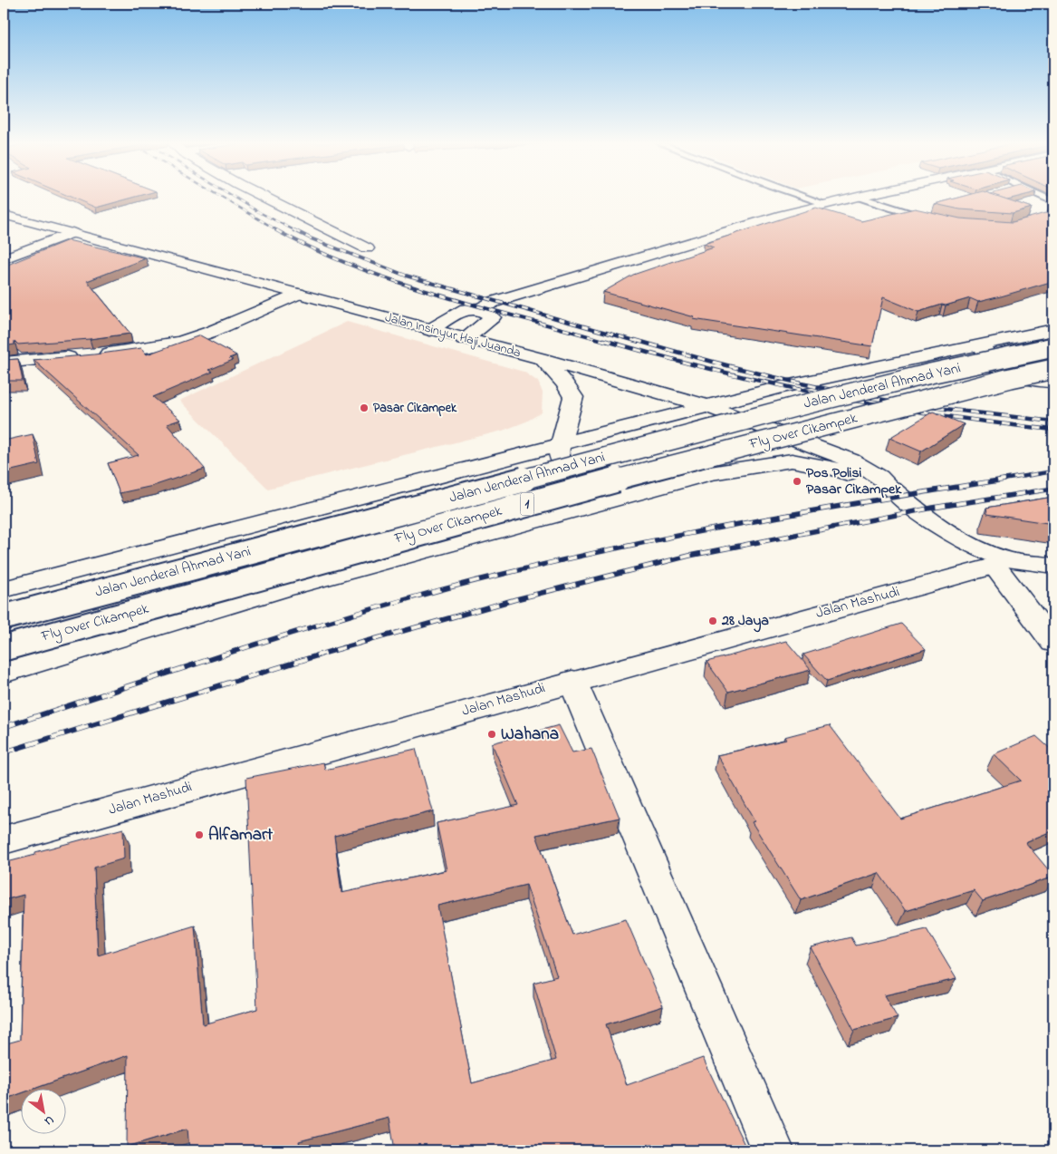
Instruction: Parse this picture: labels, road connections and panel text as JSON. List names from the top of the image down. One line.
{"streets":{"main road":["Jalan Insinyur Haji Juanda","Jalan Jenderal Ahmad Yani","Fly Over Cikampek","1","Jalan Mashudi"]},"crossings":[["Jalan Insinyur Haji Juanda","Jalan Mashudi"]],"places":["Pasar Cikampek","Pos Polisi Pasar Cikampek","28 Jaya","Wahana","Alfamart"],"north":"bottom right"}
